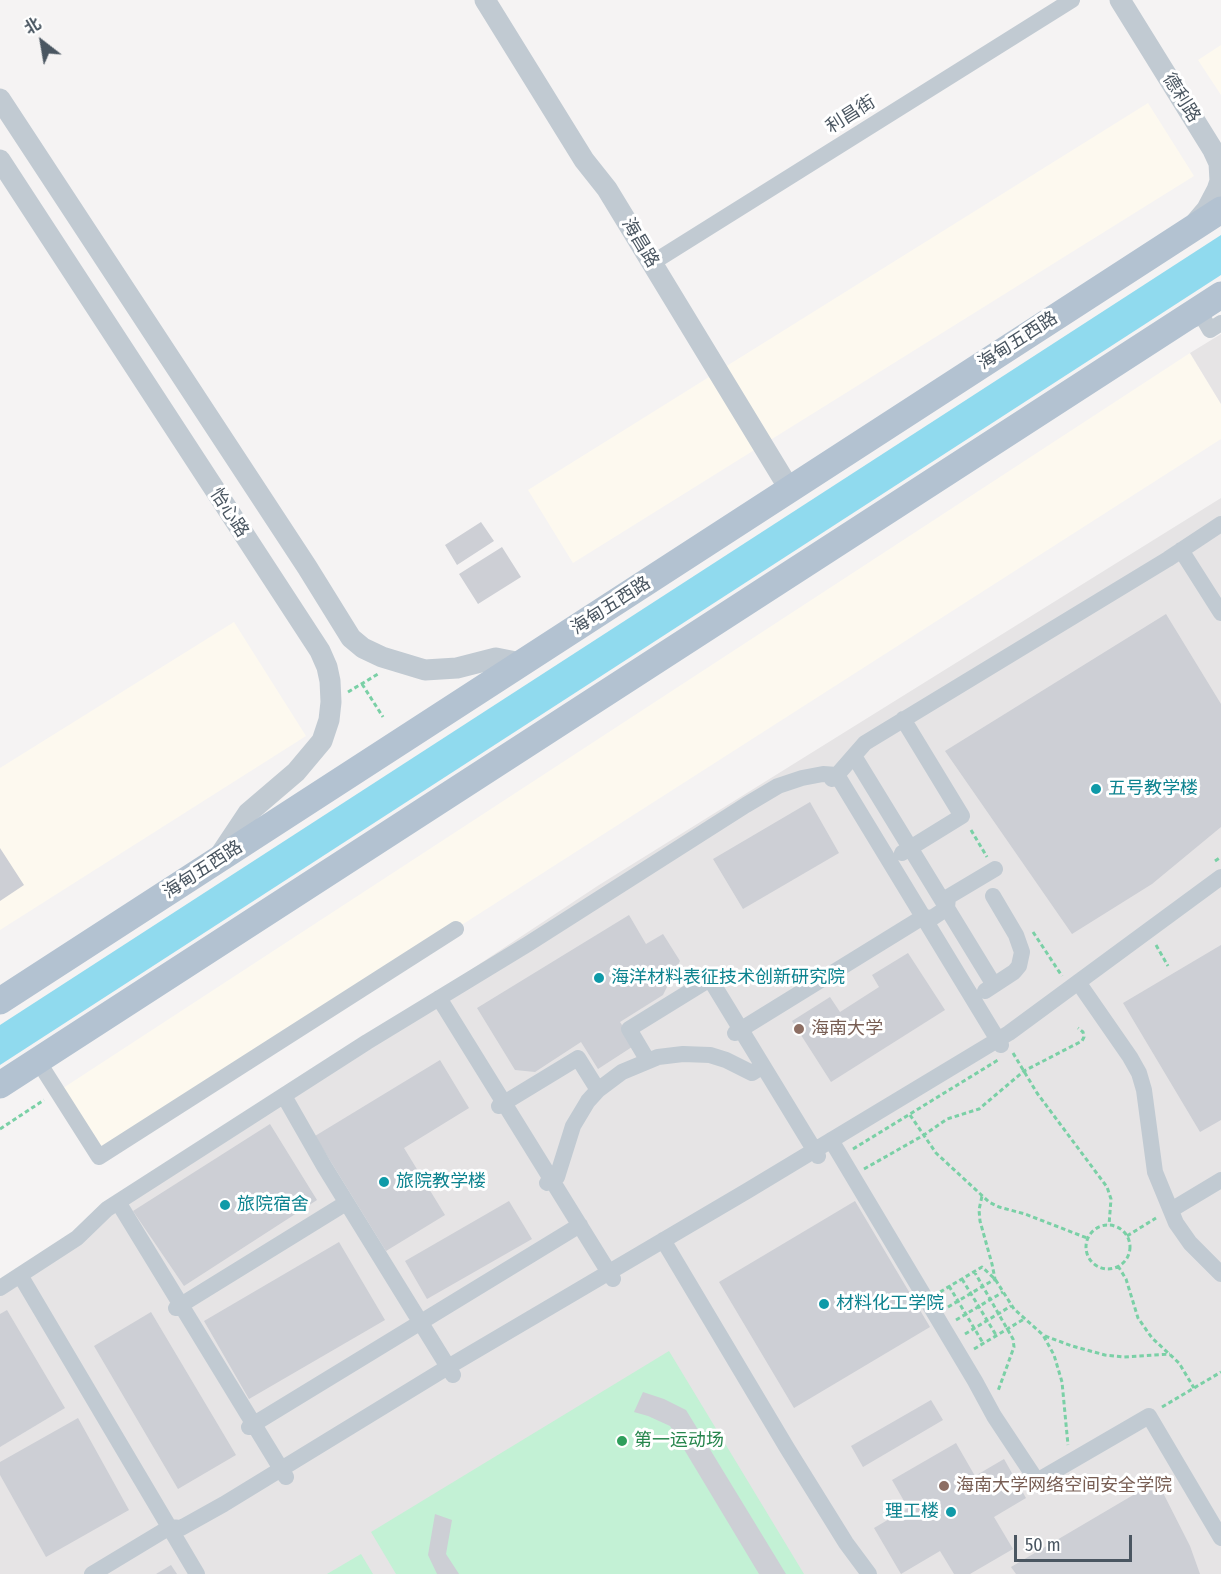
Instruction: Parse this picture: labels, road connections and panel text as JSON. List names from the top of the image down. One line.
{"streets":{"main road":["海甸五西路"],"street":["德利路","利昌街","海昌路","怡心路"]},"crossings":[["德利路","海甸五西路"],["利昌街","海昌路"],["海昌路","海甸五西路"],["海甸五西路","怡心路"]],"places":["五号教学楼","海洋材料表征技术创新研究院","海南大学","旅院教学楼","旅院宿舍","材料化工学院","第一运动场","海南大学网络空间安全学院","理工楼"],"scale_bar":"50 m","north":"top left"}
